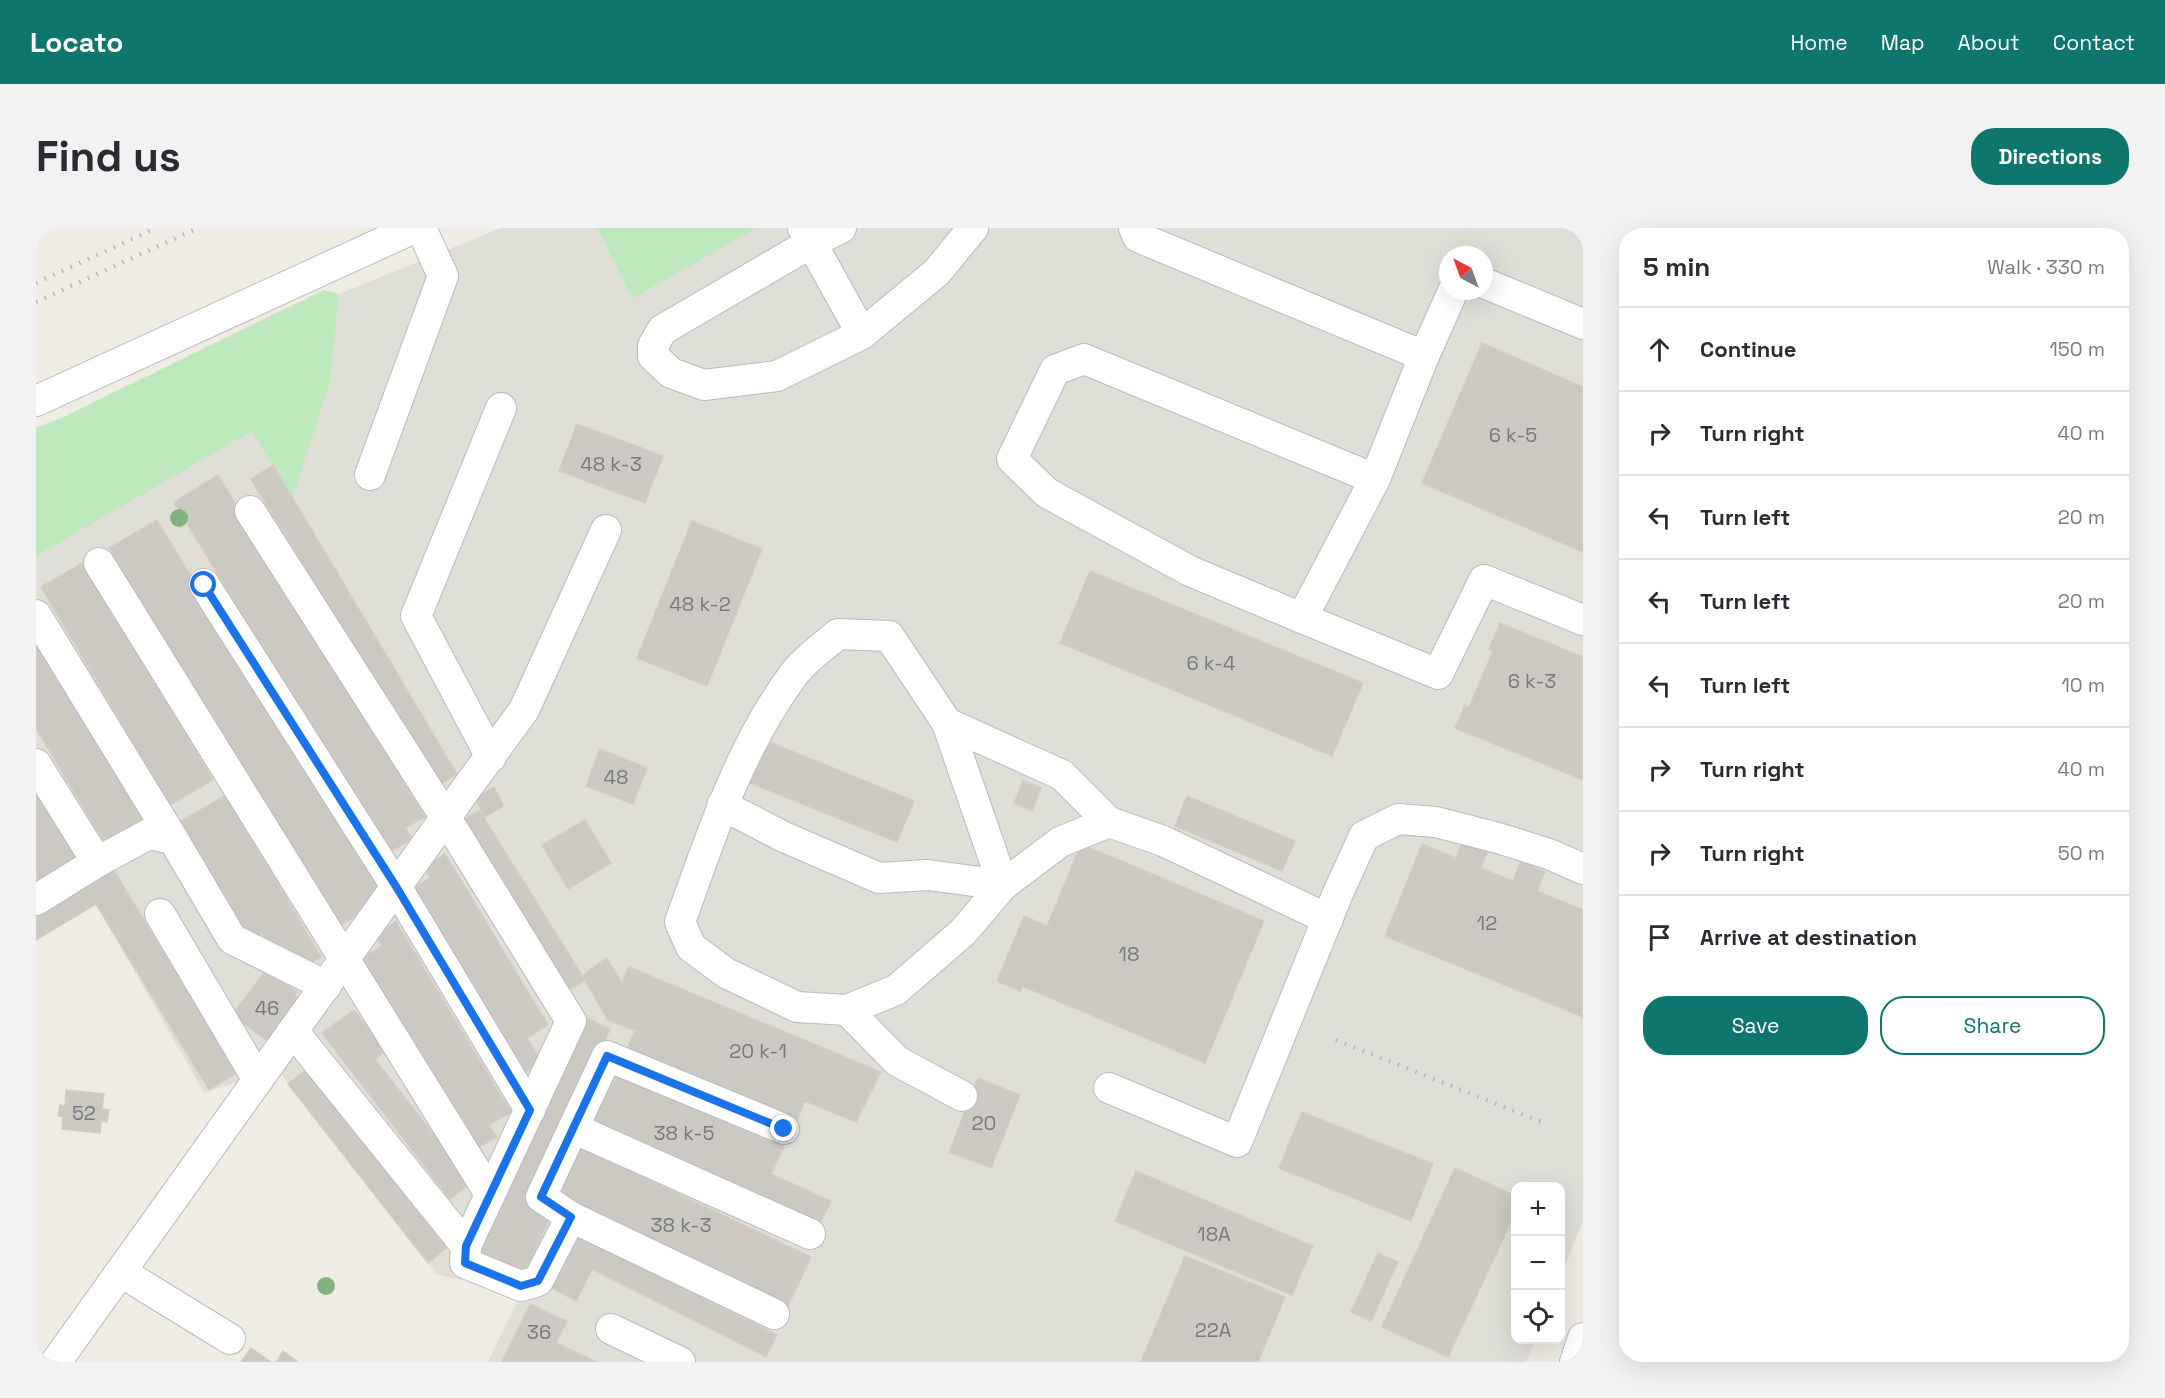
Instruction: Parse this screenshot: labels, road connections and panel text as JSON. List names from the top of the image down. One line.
{"house_numbers":["6 k-5","48 k-3","48 k-2","6 k-4","6 k-3","48","12","18","46","20 k-1","52","20","38 k-5","38 k-3","18A","22A","36"],"north":"top left","page":{"header":"Locato","nav":["Home","Map","About","Contact"],"buttons":["Directions",["Save","Share"]],"title":"Find us","heading":["5 min","Walk · 330 m"],"list":[["Continue","150 m"],["Turn right","40 m"],["Turn left","20 m"],["Turn left","20 m"],["Turn left","10 m"],["Turn right","40 m"],["Turn right","50 m"],"Arrive at destination"],"map_buttons":["+","−"]}}
